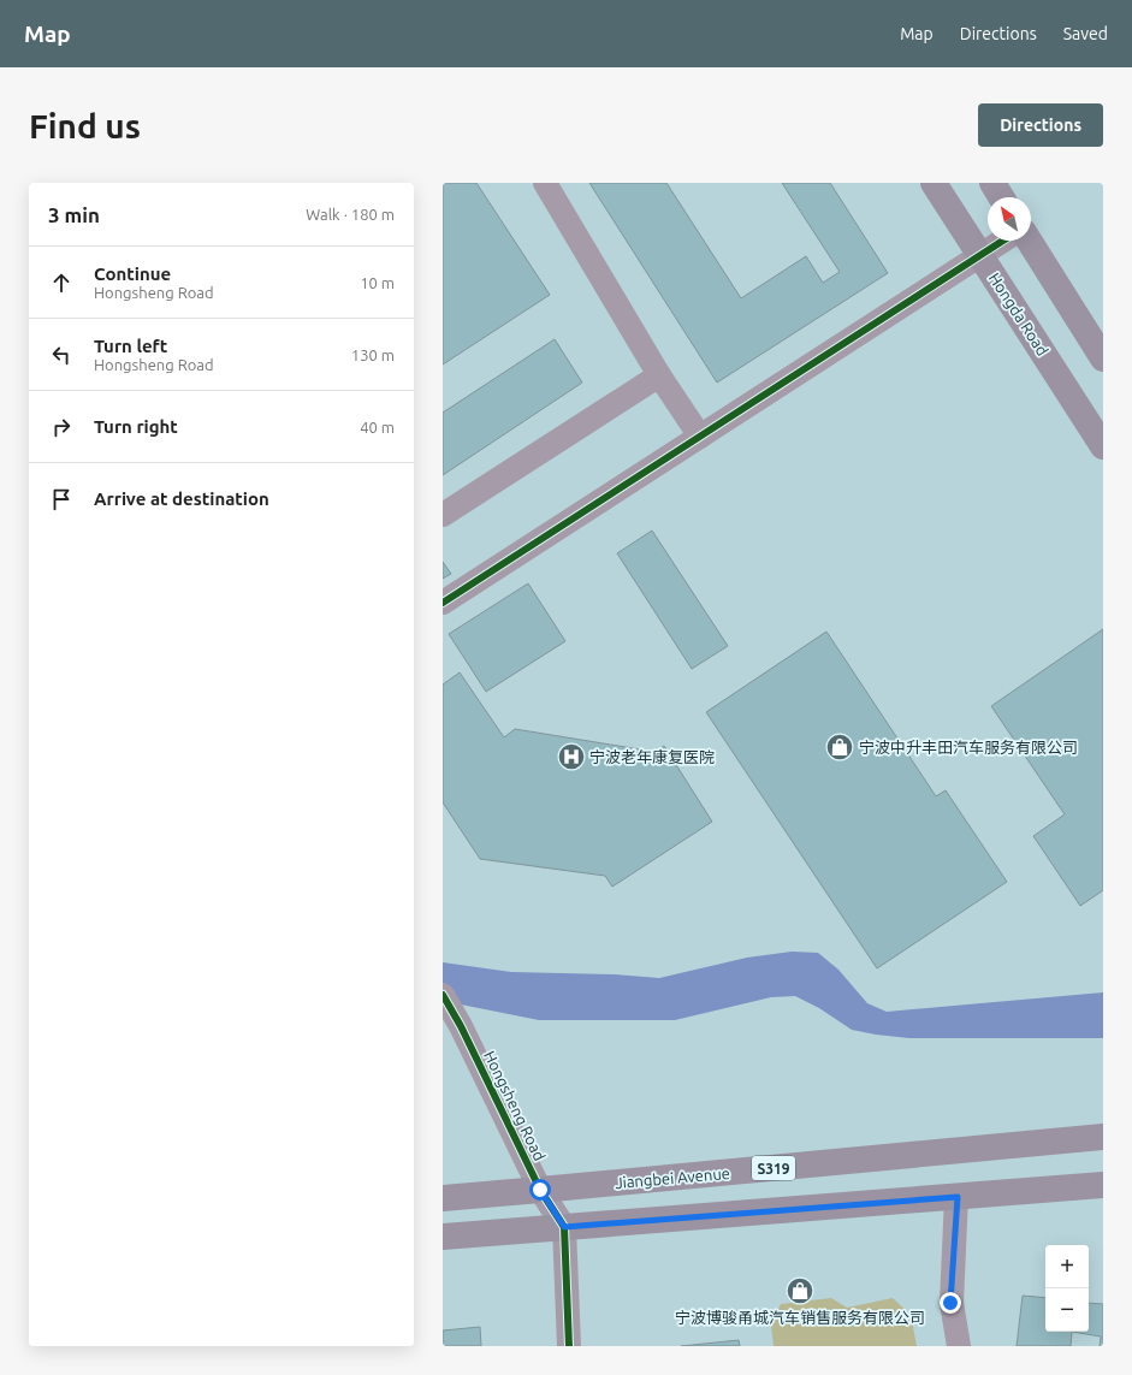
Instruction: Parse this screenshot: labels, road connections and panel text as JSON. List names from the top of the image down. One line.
{"streets":{"main road":["Hongda Road","S319","Jiangbei Avenue"],"street":["Hongsheng Road"]},"crossings":[["Hongsheng Road","Jiangbei Avenue"]],"places":{"shop":["宁波中升丰田汽车服务有限公司","宁波博骏甬城汽车销售服务有限公司"],"hospital":["宁波老年康复医院"]},"north":"top left","page":{"header":"Map","nav":["Map","Directions","Saved"],"buttons":"Directions","title":"Find us","heading":["3 min","Walk · 180 m"],"list":[["Continue","Hongsheng Road","10 m"],["Turn left","Hongsheng Road","130 m"],["Turn right","40 m"],"Arrive at destination"],"map_buttons":["+","−"]}}
